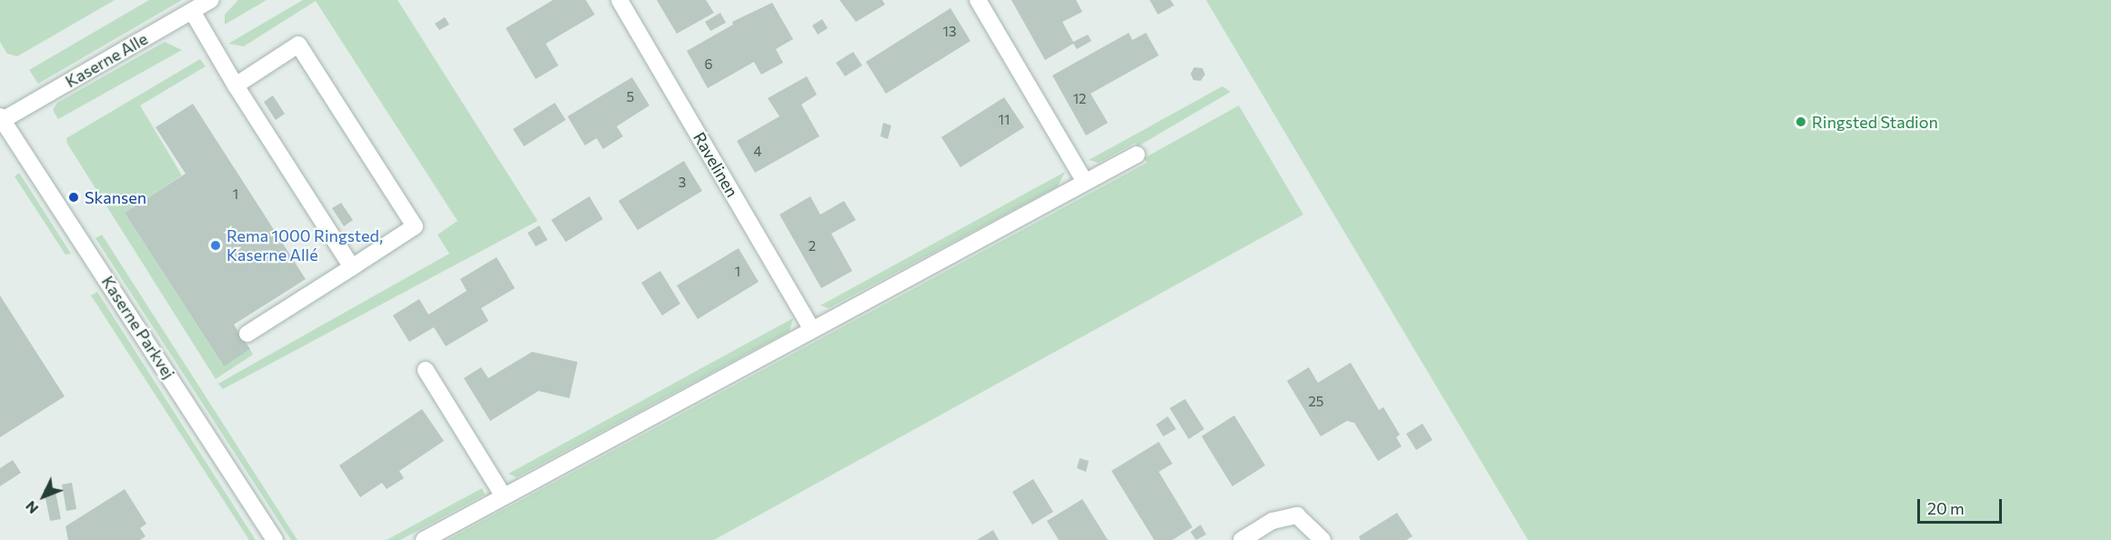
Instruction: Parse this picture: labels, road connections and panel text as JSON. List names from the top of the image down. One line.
{"streets":{"street":["Kaserne Alle","Ravelinen","Kaserne Parkvej"]},"crossings":[["Kaserne Alle","Kaserne Parkvej"]],"places":["Ringsted Stadion","Skansen","Rema 1000 Ringsted, Kaserne Allé"],"house_numbers":["13","6","5","12","11","4","3","1","2","1","25"],"scale_bar":"20 m","north":"bottom left"}
